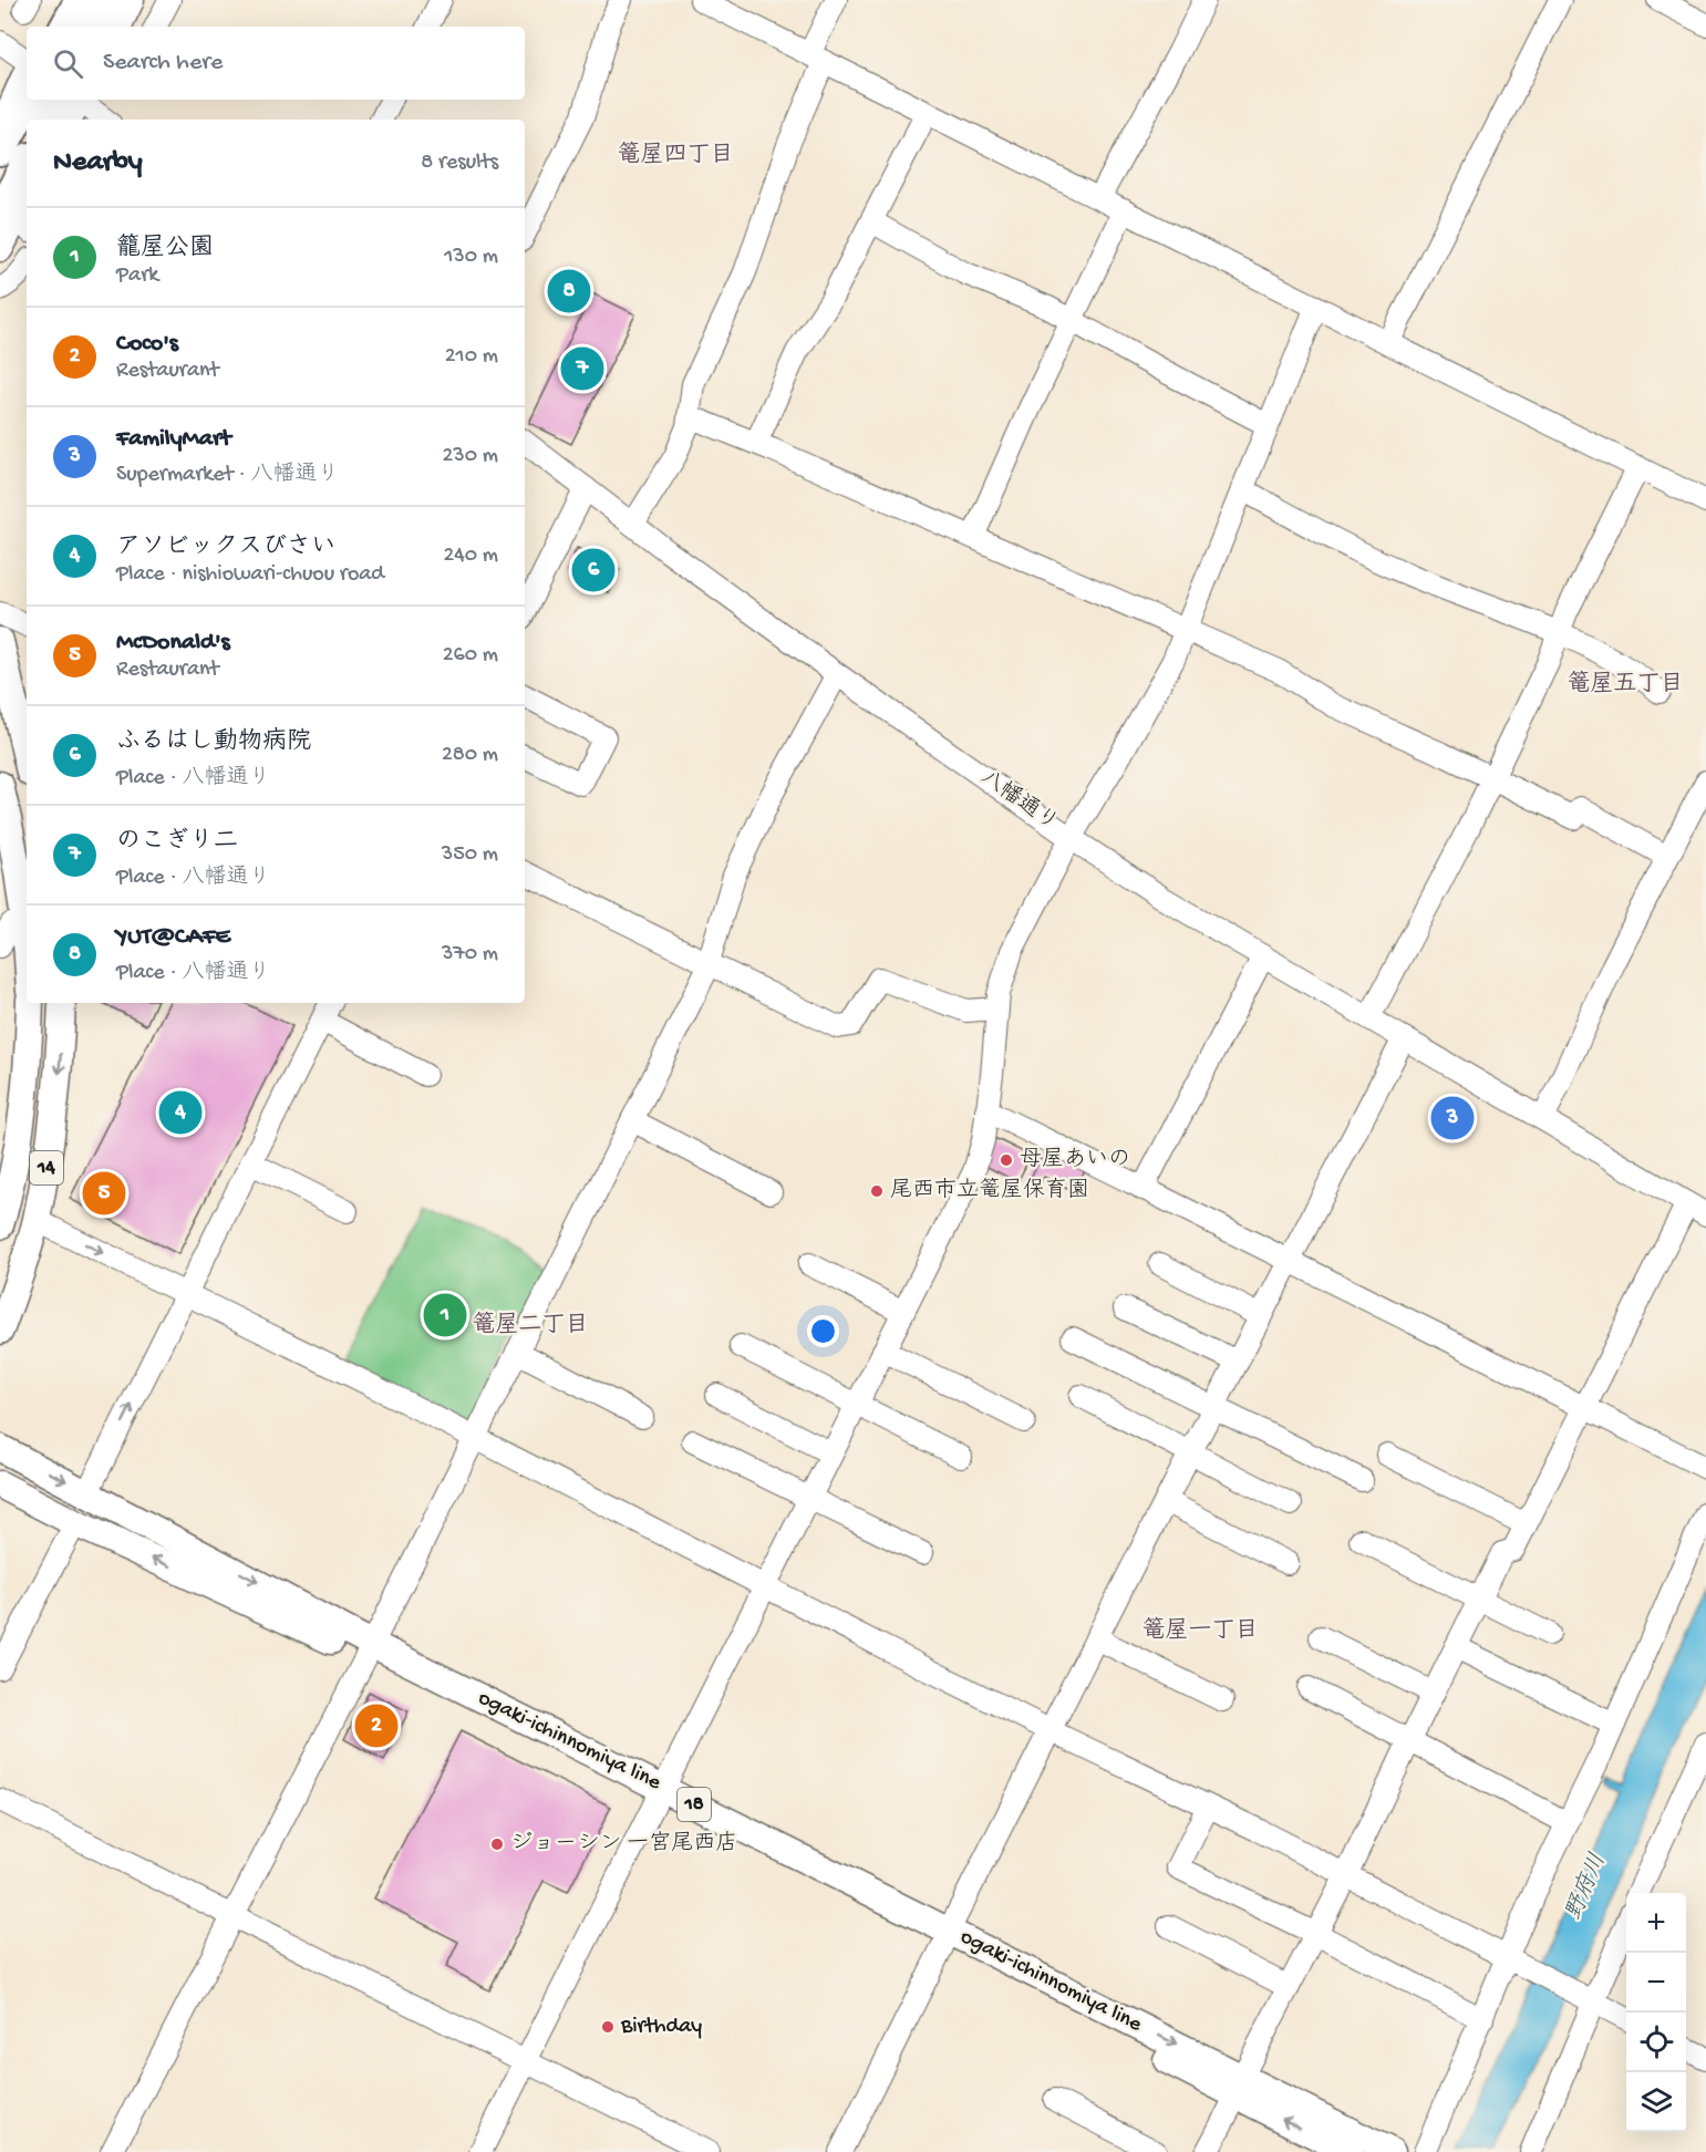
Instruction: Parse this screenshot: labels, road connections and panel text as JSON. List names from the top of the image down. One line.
{"streets":{"main road":["14","ogaki-ichinnomiya line","18"],"street":["八幡通り"]},"districts":["篭屋四丁目","篭屋五丁目","篭屋二丁目","篭屋一丁目"],"water":["野府川"],"places":["母屋あいの","尾西市立篭屋保育園","ジョーシン 一宮尾西店","Birthday"],"page":{"search":"Search here","heading":["Nearby","8 results"],"list":[{"mark":"1","name":"籠屋公園","note":"Park","value":"130 m"},{"mark":"2","name":"Coco's","note":"Restaurant","value":"210 m"},{"mark":"3","name":"FamilyMart","note":"Supermarket · 八幡通り","value":"230 m"},{"mark":"4","name":"アソビックスびさい","note":"Place · nishiowari-chuou road","value":"240 m"},{"mark":"5","name":"McDonald's","note":"Restaurant","value":"260 m"},{"mark":"6","name":"ふるはし動物病院","note":"Place · 八幡通り","value":"280 m"},{"mark":"7","name":"のこぎり二","note":"Place · 八幡通り","value":"350 m"},{"mark":"8","name":"YUT@CAFE","note":"Place · 八幡通り","value":"370 m"}],"pins":["8","7","6","4","3","5","1","2"],"map_buttons":["+","−"]}}
